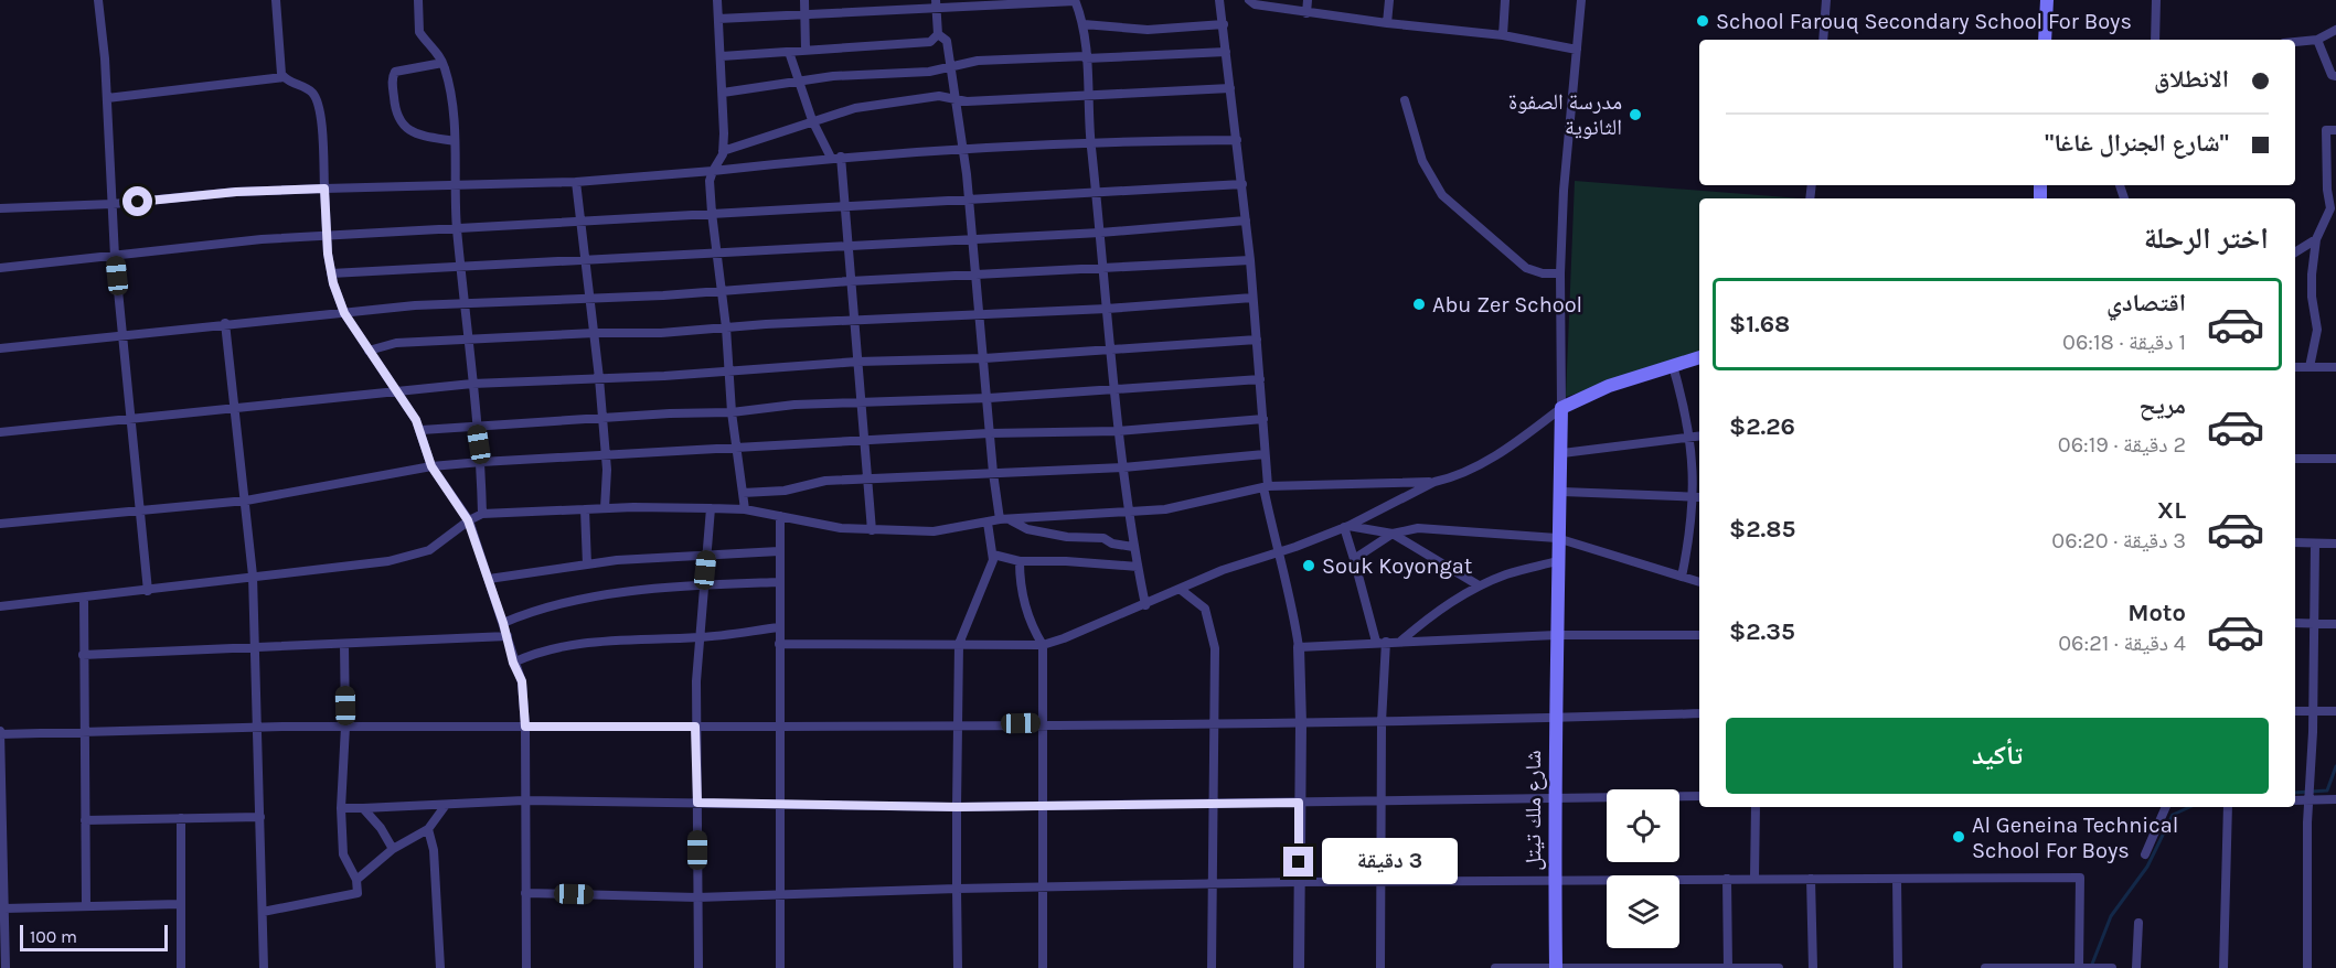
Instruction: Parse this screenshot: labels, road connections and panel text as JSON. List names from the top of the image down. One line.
{"streets":{"main road":["شارع ملك تيتل"]},"places":["School Farouq Secondary School For Boys","مدرسة الصفوة الثانوية","Abu Zer School","Souk Koyongat","Al Geneina Technical School For Boys"],"scale_bar":"100 m","page":{"banner":["الانطلاق","\"شارع الجنرال غاغا\""],"heading":"اختر الرحلة","list":[{"name":"اقتصادي","note":"1 دقيقة · 06:18","value":"$1.68"},{"name":"مريح","note":"2 دقيقة · 06:19","value":"$2.26"},{"name":"XL","note":"3 دقيقة · 06:20","value":"$2.85"},{"name":"Moto","note":"4 دقيقة · 06:21","value":"$2.35"}],"buttons":"تأكيد","bubble":"3 دقيقة","scale":"100 m"}}
